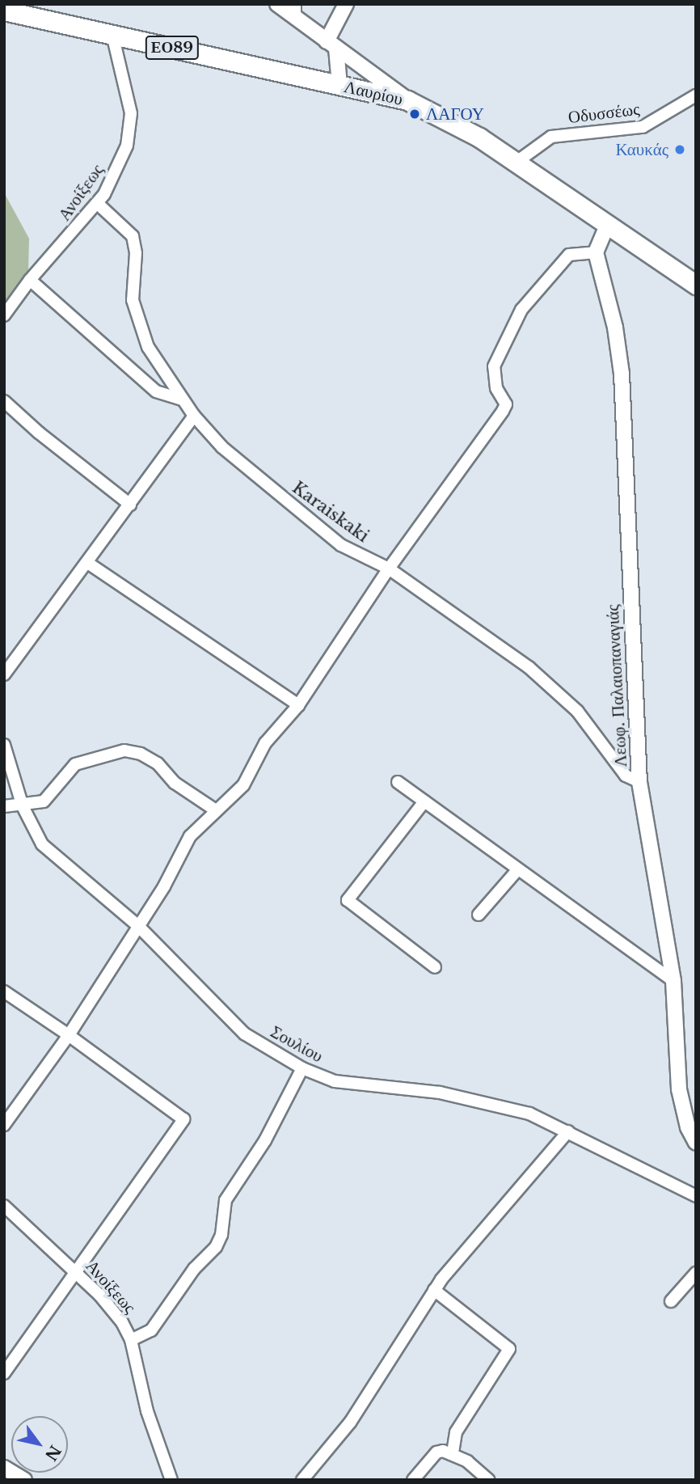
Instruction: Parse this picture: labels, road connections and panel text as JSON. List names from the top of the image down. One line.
{"streets":{"main road":["ΕΟ89","Λαυρίου"],"street":["Οδυσσέως","Ανοίξεως","Karaiskaki","Λεωφ. Παλαιοπαναγιάς","Σουλίου"]},"crossings":[["Λαυρίου","Οδυσσέως"],["Λαυρίου","Ανοίξεως"],["Ανοίξεως","Karaiskaki"],["Karaiskaki","Λεωφ. Παλαιοπαναγιάς"]],"places":["ΛΑΓΟΥ","Καυκάς"],"north":"bottom right"}
